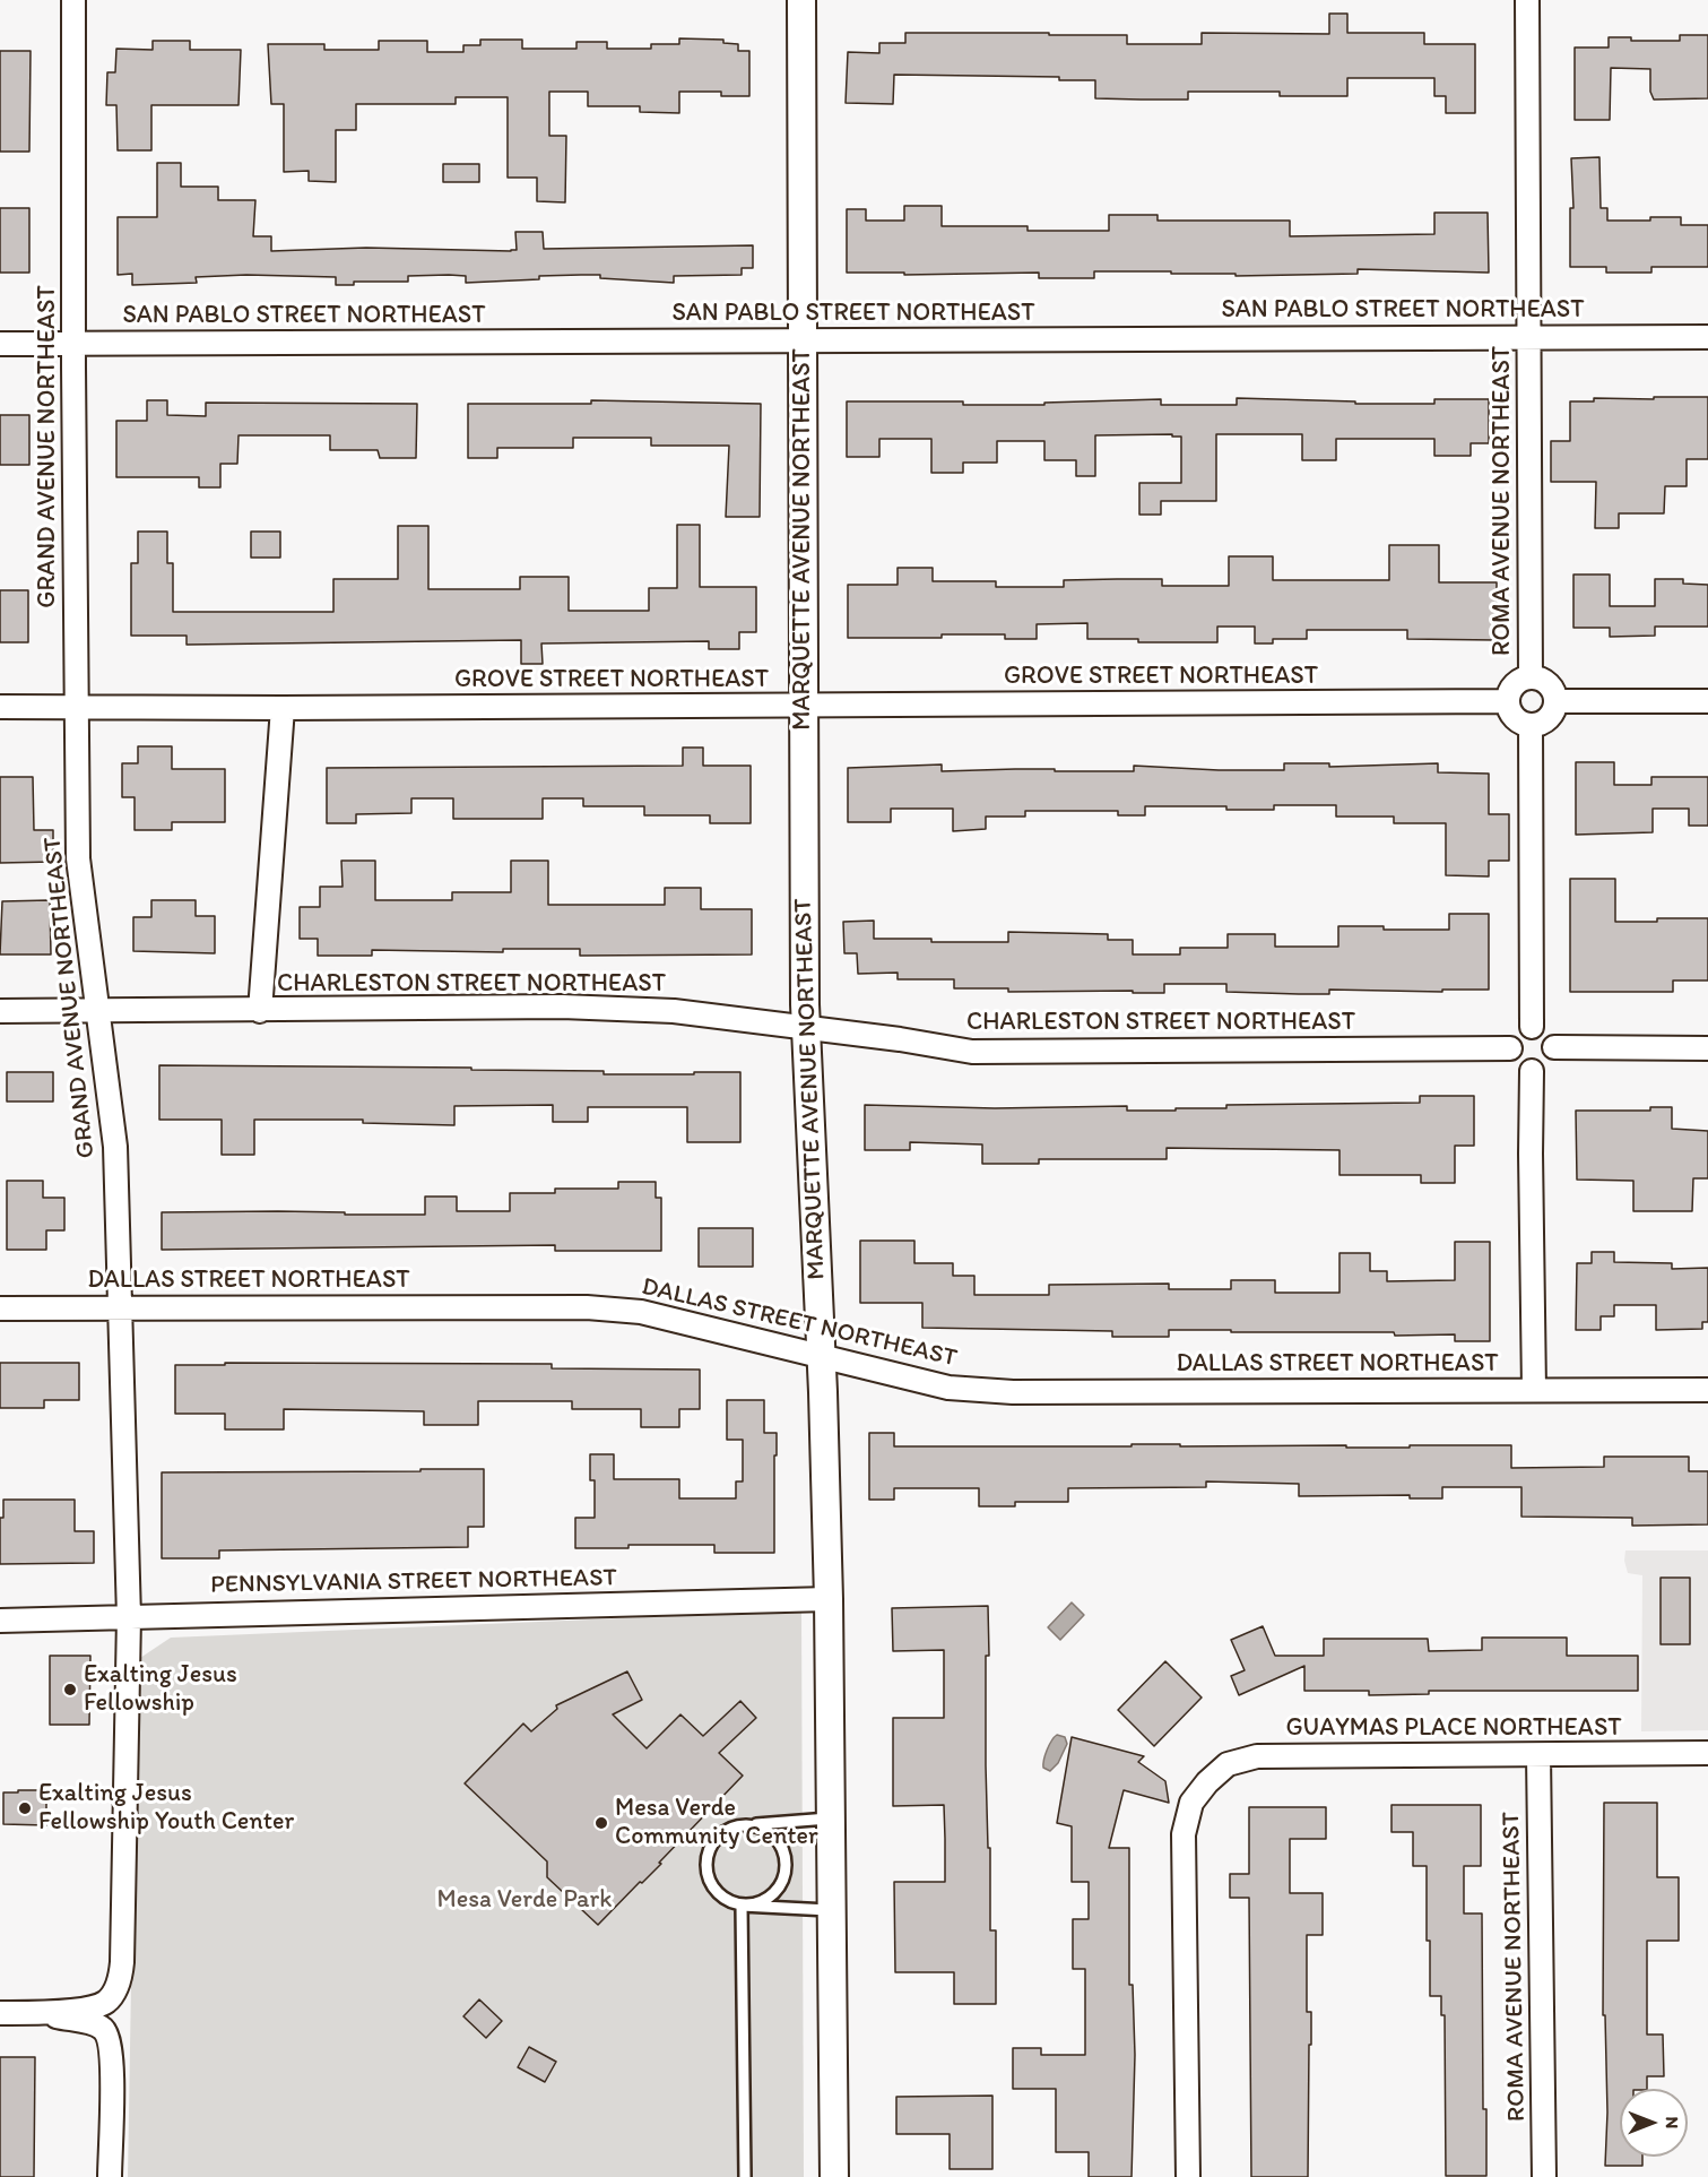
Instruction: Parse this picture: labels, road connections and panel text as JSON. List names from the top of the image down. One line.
{"streets":{"street":["SAN PABLO STREET NORTHEAST","GRAND AVENUE NORTHEAST","ROMA AVENUE NORTHEAST","MARQUETTE AVENUE NORTHEAST","GROVE STREET NORTHEAST","CHARLESTON STREET NORTHEAST","DALLAS STREET NORTHEAST","PENNSYLVANIA STREET NORTHEAST","GUAYMAS PLACE NORTHEAST"]},"crossings":[["SAN PABLO STREET NORTHEAST","GRAND AVENUE NORTHEAST"],["SAN PABLO STREET NORTHEAST","ROMA AVENUE NORTHEAST"],["SAN PABLO STREET NORTHEAST","MARQUETTE AVENUE NORTHEAST"],["GRAND AVENUE NORTHEAST","GROVE STREET NORTHEAST"],["GRAND AVENUE NORTHEAST","CHARLESTON STREET NORTHEAST"],["GRAND AVENUE NORTHEAST","DALLAS STREET NORTHEAST"],["GRAND AVENUE NORTHEAST","PENNSYLVANIA STREET NORTHEAST"],["ROMA AVENUE NORTHEAST","GROVE STREET NORTHEAST"],["ROMA AVENUE NORTHEAST","GUAYMAS PLACE NORTHEAST"],["MARQUETTE AVENUE NORTHEAST","GROVE STREET NORTHEAST"],["MARQUETTE AVENUE NORTHEAST","CHARLESTON STREET NORTHEAST"],["MARQUETTE AVENUE NORTHEAST","DALLAS STREET NORTHEAST"],["MARQUETTE AVENUE NORTHEAST","PENNSYLVANIA STREET NORTHEAST"]],"parks":["Mesa Verde Park"],"places":["Exalting Jesus Fellowship","Exalting Jesus Fellowship Youth Center","Mesa Verde Community Center"],"north":"right"}
